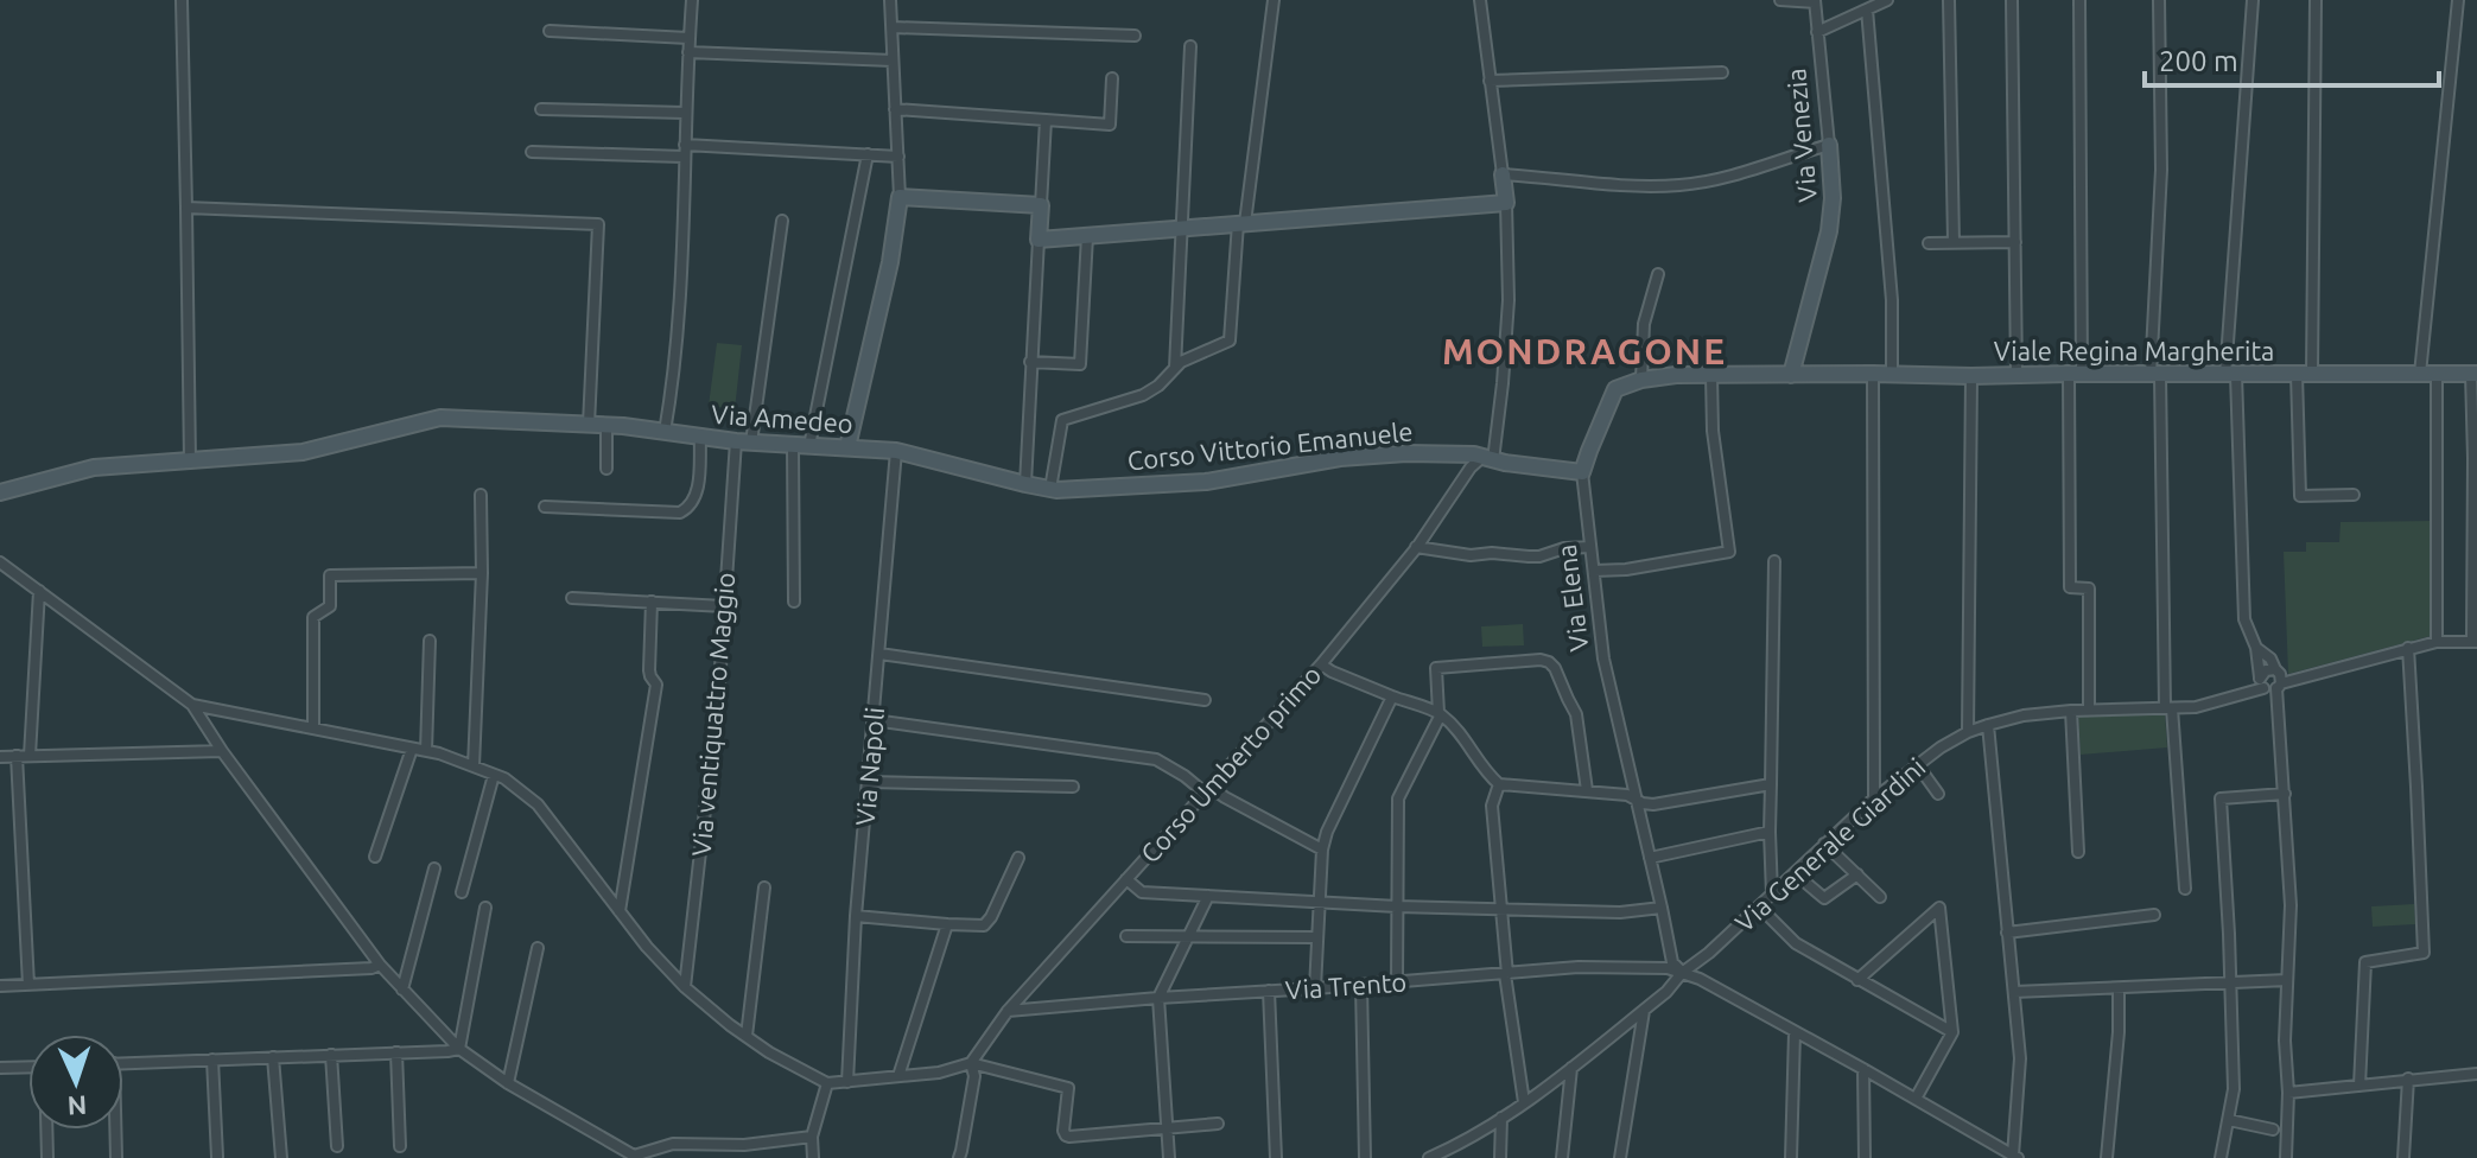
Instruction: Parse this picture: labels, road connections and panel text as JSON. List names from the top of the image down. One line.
{"streets":{"street":["Via Venezia","Viale Regina Margherita","Via Amedeo","Corso Vittorio Emanuele","Via Elena","Via ventiquattro Maggio","Corso Umberto primo","Via Napoli","Via Generale Giardini","Via Trento"]},"crossings":[["Via Venezia","Viale Regina Margherita"],["Via Amedeo","Corso Vittorio Emanuele"],["Via Amedeo","Via ventiquattro Maggio"],["Via Amedeo","Via Napoli"],["Corso Vittorio Emanuele","Via Elena"],["Corso Vittorio Emanuele","Corso Umberto primo"],["Corso Vittorio Emanuele","Via Napoli"],["Via Elena","Via Generale Giardini"],["Via Elena","Via Trento"],["Corso Umberto primo","Via Trento"],["Via Generale Giardini","Via Trento"]],"districts":["MONDRAGONE"],"scale_bar":"200 m","north":"bottom"}
